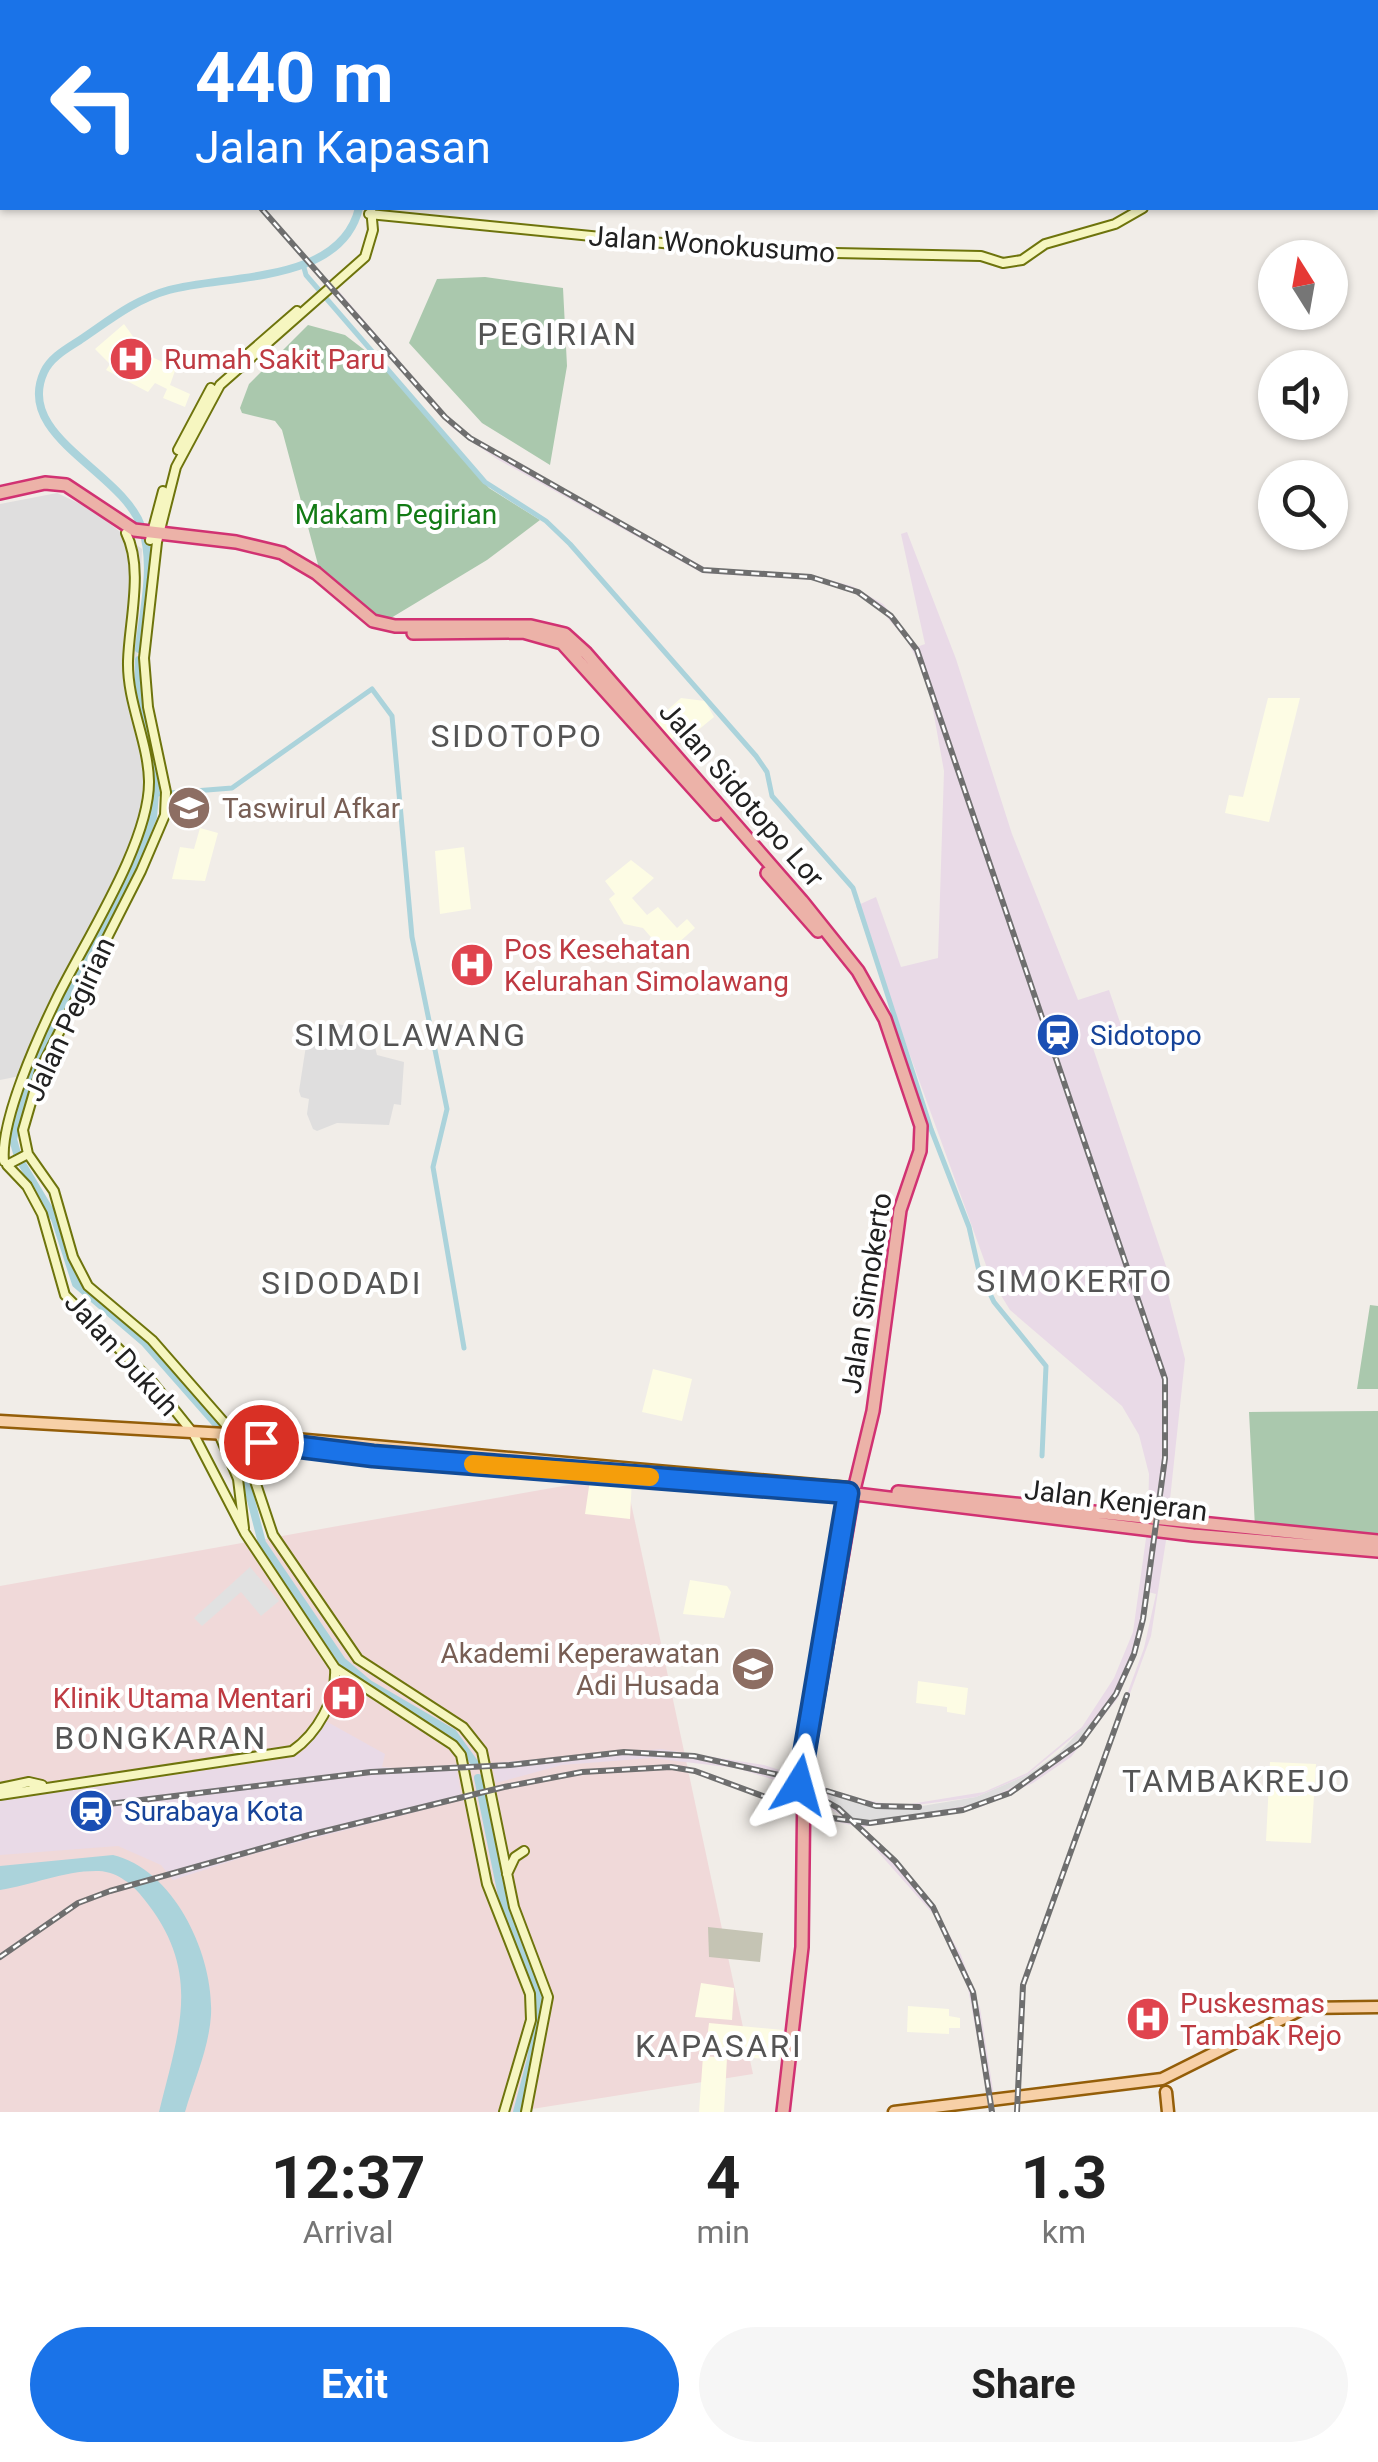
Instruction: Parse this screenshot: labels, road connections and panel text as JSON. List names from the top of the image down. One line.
{"streets":{"highway":["Jalan Sidotopo Lor","Jalan Simokerto","Jalan Kenjeran"],"main road":["Jalan Wonokusumo","Jalan Pegirian","Jalan Dukuh"]},"crossings":[["Jalan Wonokusumo","Jalan Pegirian"],["Jalan Sidotopo Lor","Jalan Pegirian"],["Jalan Sidotopo Lor","Jalan Simokerto"],["Jalan Pegirian","Jalan Dukuh"],["Jalan Simokerto","Jalan Kenjeran"]],"districts":["PEGIRIAN","SIDOTOPO","SIMOLAWANG","SIMOKERTO","SIDODADI","BONGKARAN","TAMBAKREJO","KAPASARI"],"parks":["Makam Pegirian"],"places":{"hospital":["Rumah Sakit Paru","Pos Kesehatan Kelurahan Simolawang","Klinik Utama Mentari","Puskesmas Tambak Rejo"],"school or university":["Taswirul Afkar","Akademi Keperawatan Adi Husada"],"station":["Sidotopo","Surabaya Kota"]},"north":"top","page":{"turn":["440 m","Jalan Kapasan"],"eta":["12:37","Arrival","4","min","1.3","km"],"buttons":["Exit","Share"]}}
